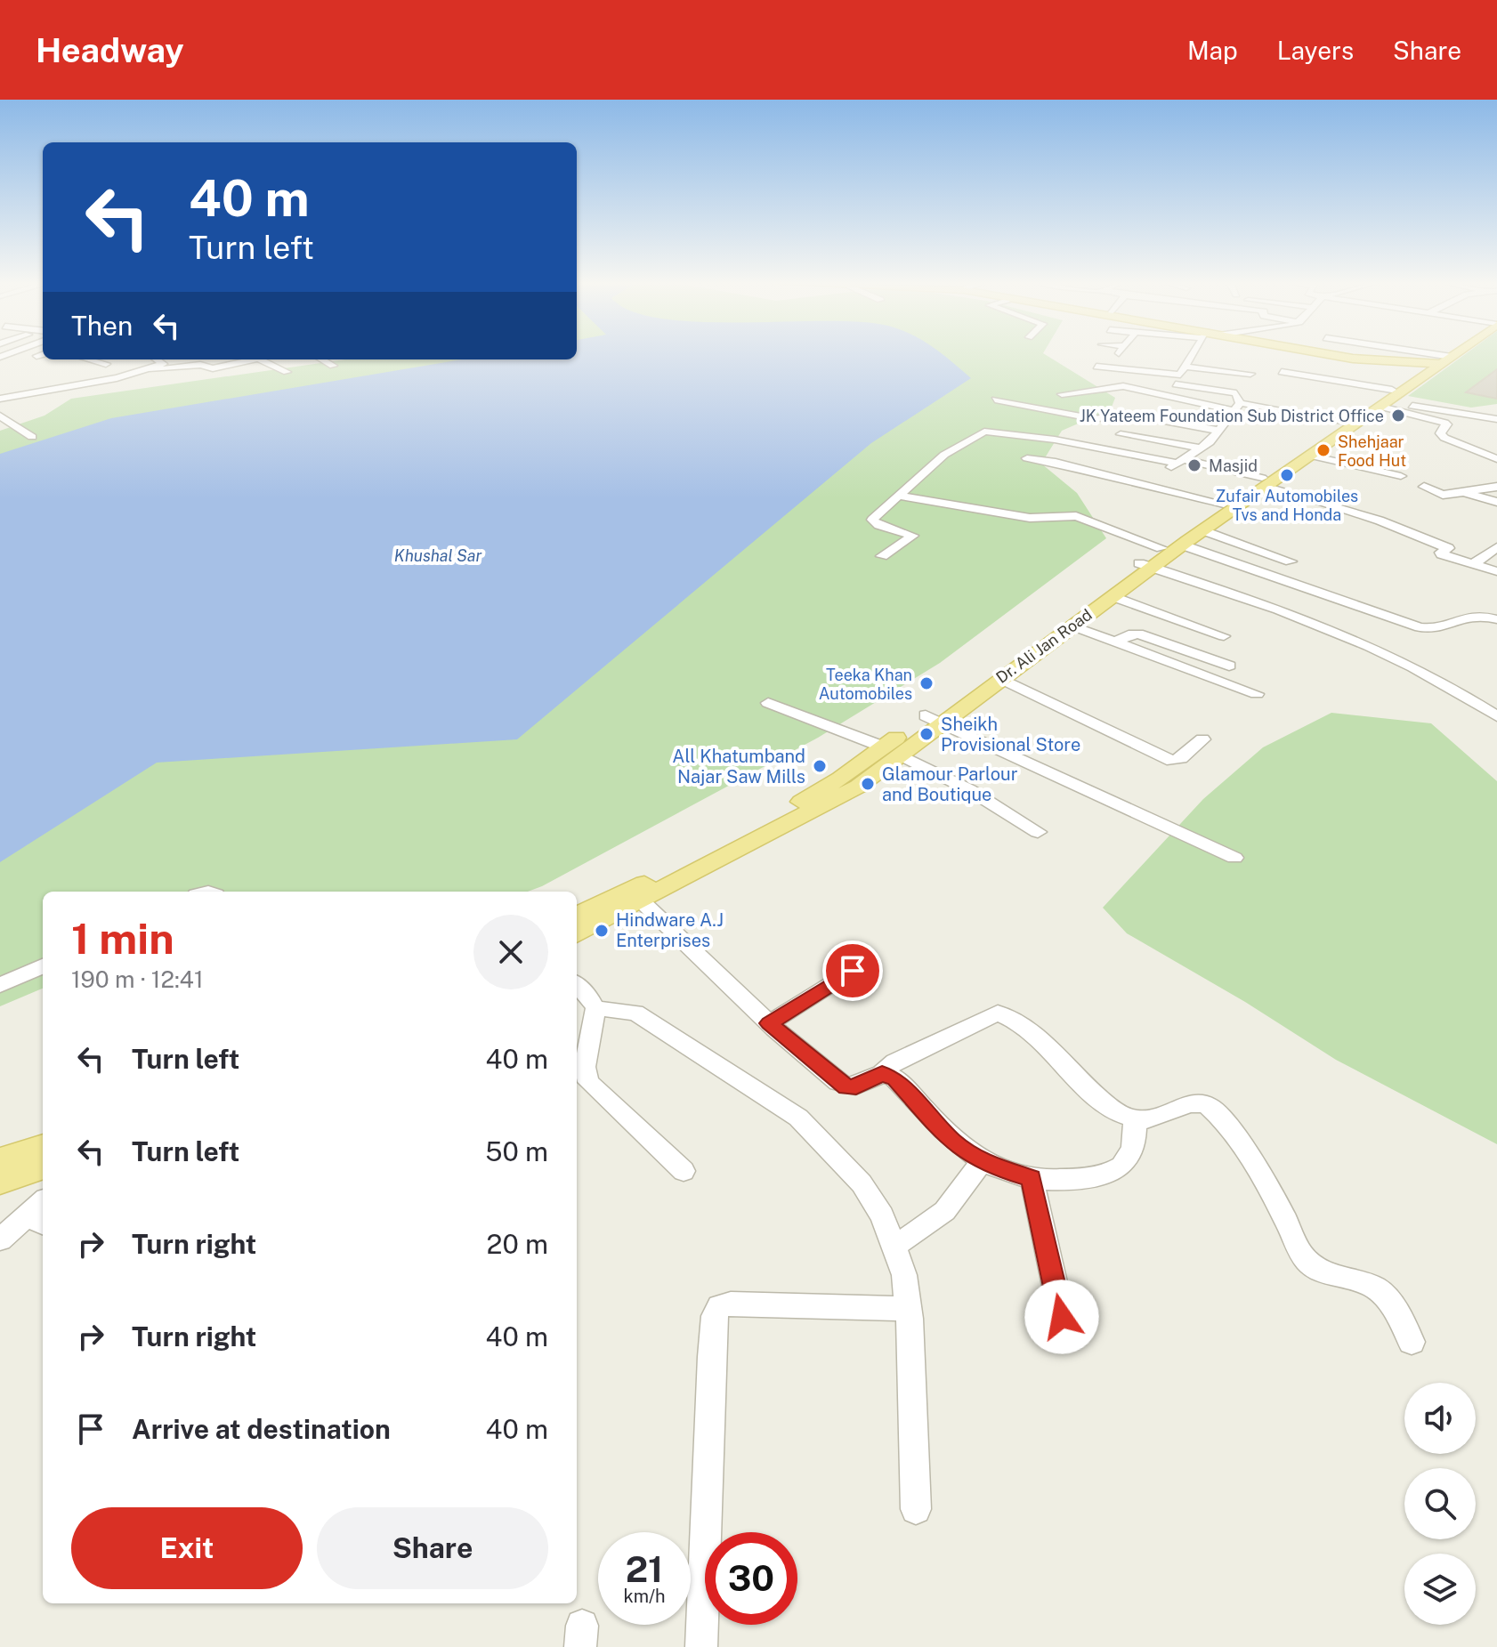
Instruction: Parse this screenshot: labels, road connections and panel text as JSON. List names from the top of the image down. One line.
{"streets":{"main road":["Dr. Ali Jan Road"]},"water":["Khushal Sar"],"places":["JK Yateem Foundation Sub District Office","Shehjaar Food Hut","Masjid","Zufair Automobiles Tvs and Honda","Teeka Khan Automobiles","Sheikh Provisional Store","All Khatumband Najar Saw Mills","Glamour Parlour and Boutique","Hindware A.J Enterprises"],"page":{"header":"Headway","nav":["Map","Layers","Share"],"turn":["40 m","Turn left"],"then":"Then","heading":["1 min","190 m · 12:41"],"list":[{"name":"Turn left","value":"40 m"},{"name":"Turn left","value":"50 m"},{"name":"Turn right","value":"20 m"},{"name":"Turn right","value":"40 m"},{"name":"Arrive at destination","value":"40 m"}],"buttons":["Exit","Share"],"speed":"21 km/h","limit":"30"}}
